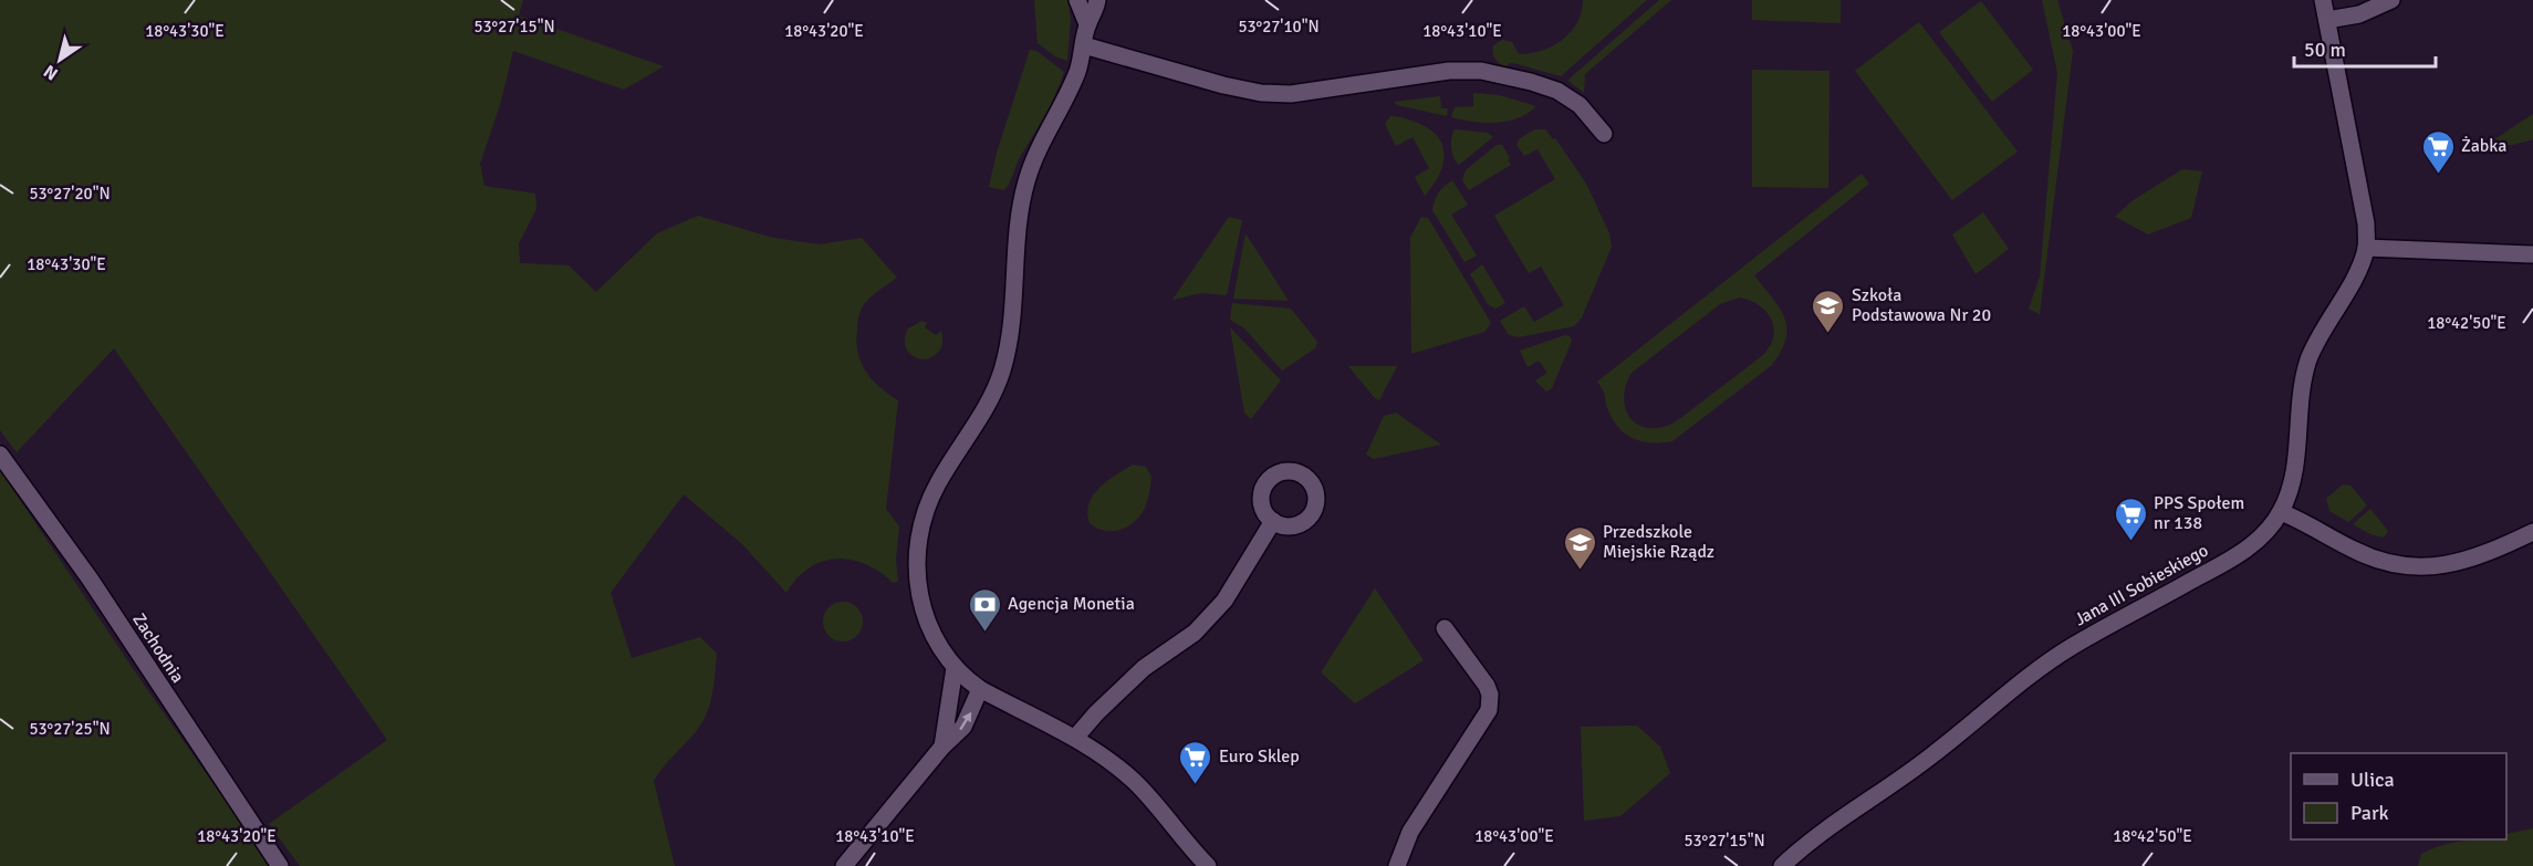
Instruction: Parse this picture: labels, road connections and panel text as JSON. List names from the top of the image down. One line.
{"streets":{"street":["Jana III Sobieskiego","Zachodnia"]},"places":{"supermarket":["Żabka","PPS Społem nr 138","Euro Sklep"],"school or university":["Szkoła Podstawowa Nr 20","Przedszkole Miejskie Rządz"],"bank":["Agencja Monetia"]},"legend":["Ulica","Park"],"scale_bar":"50 m","north":"bottom left","coordinates":["53°27'15\"N","53°27'10\"N","18°43'30\"E","18°43'20\"E","18°43'10\"E","18°43'00\"E","53°27'20\"N","18°42'50\"E","53°27'25\"N"]}
